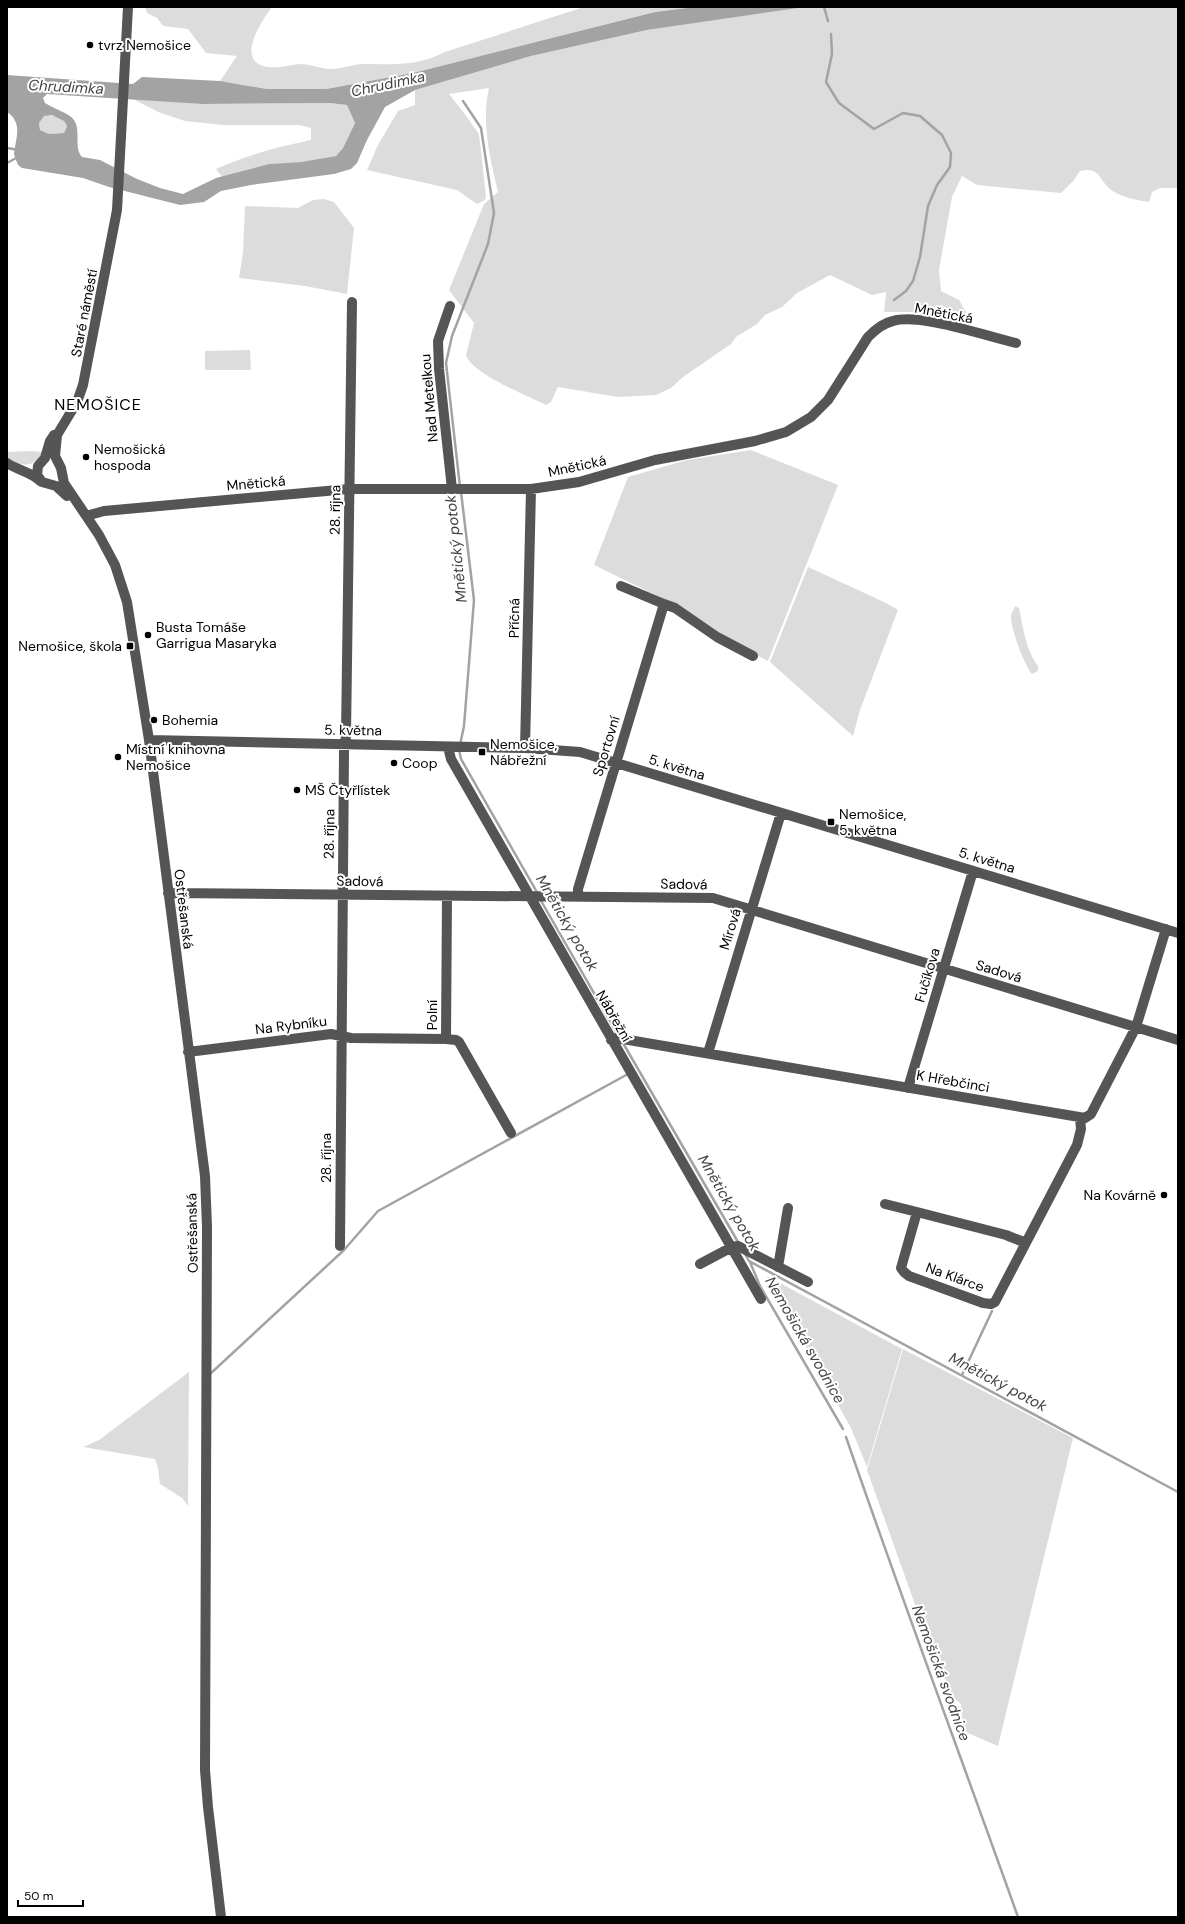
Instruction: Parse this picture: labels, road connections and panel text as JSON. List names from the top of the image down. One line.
{"streets":{"street":["Staré náměstí","Mnětická","Nad Metelkou","28. října","Příčná","5. května","Sportovní","Sadová","Ostřešanská","Mírová","Fučíkova","Polní","Nábřežní","Na Rybníku","K Hřebčinci","Na Klárce"]},"crossings":[["Staré náměstí","Mnětická"],["Staré náměstí","Ostřešanská"],["Mnětická","Nad Metelkou"],["Mnětická","28. října"],["Mnětická","Příčná"],["Mnětická","Ostřešanská"],["28. října","5. května"],["28. října","Sadová"],["28. října","Na Rybníku"],["Příčná","5. května"],["5. května","Sportovní"],["5. května","Ostřešanská"],["5. května","Mírová"],["5. května","Fučíkova"],["5. května","Nábřežní"],["Sportovní","Sadová"],["Sadová","Ostřešanská"],["Sadová","Mírová"],["Sadová","Fučíkova"],["Sadová","Polní"],["Sadová","Nábřežní"],["Ostřešanská","Na Rybníku"],["Mírová","K Hřebčinci"],["Fučíkova","K Hřebčinci"],["Polní","Na Rybníku"],["Nábřežní","K Hřebčinci"],["K Hřebčinci","Na Klárce"]],"districts":["NEMOŠICE"],"water":["Chrudimka","Mnětický potok","Nemošická svodnice"],"places":{"other":["tvrz Nemošice","Nemošická hospoda","Busta Tomáše Garrigua Masaryka","Bohemia","Místní knihovna Nemošice","Coop","MŠ Čtyřlístek","Na Kovárně"],"transit":["Nemošice, škola","Nemošice, Nábřežní","Nemošice, 5. května"]},"scale_bar":"50 m"}
